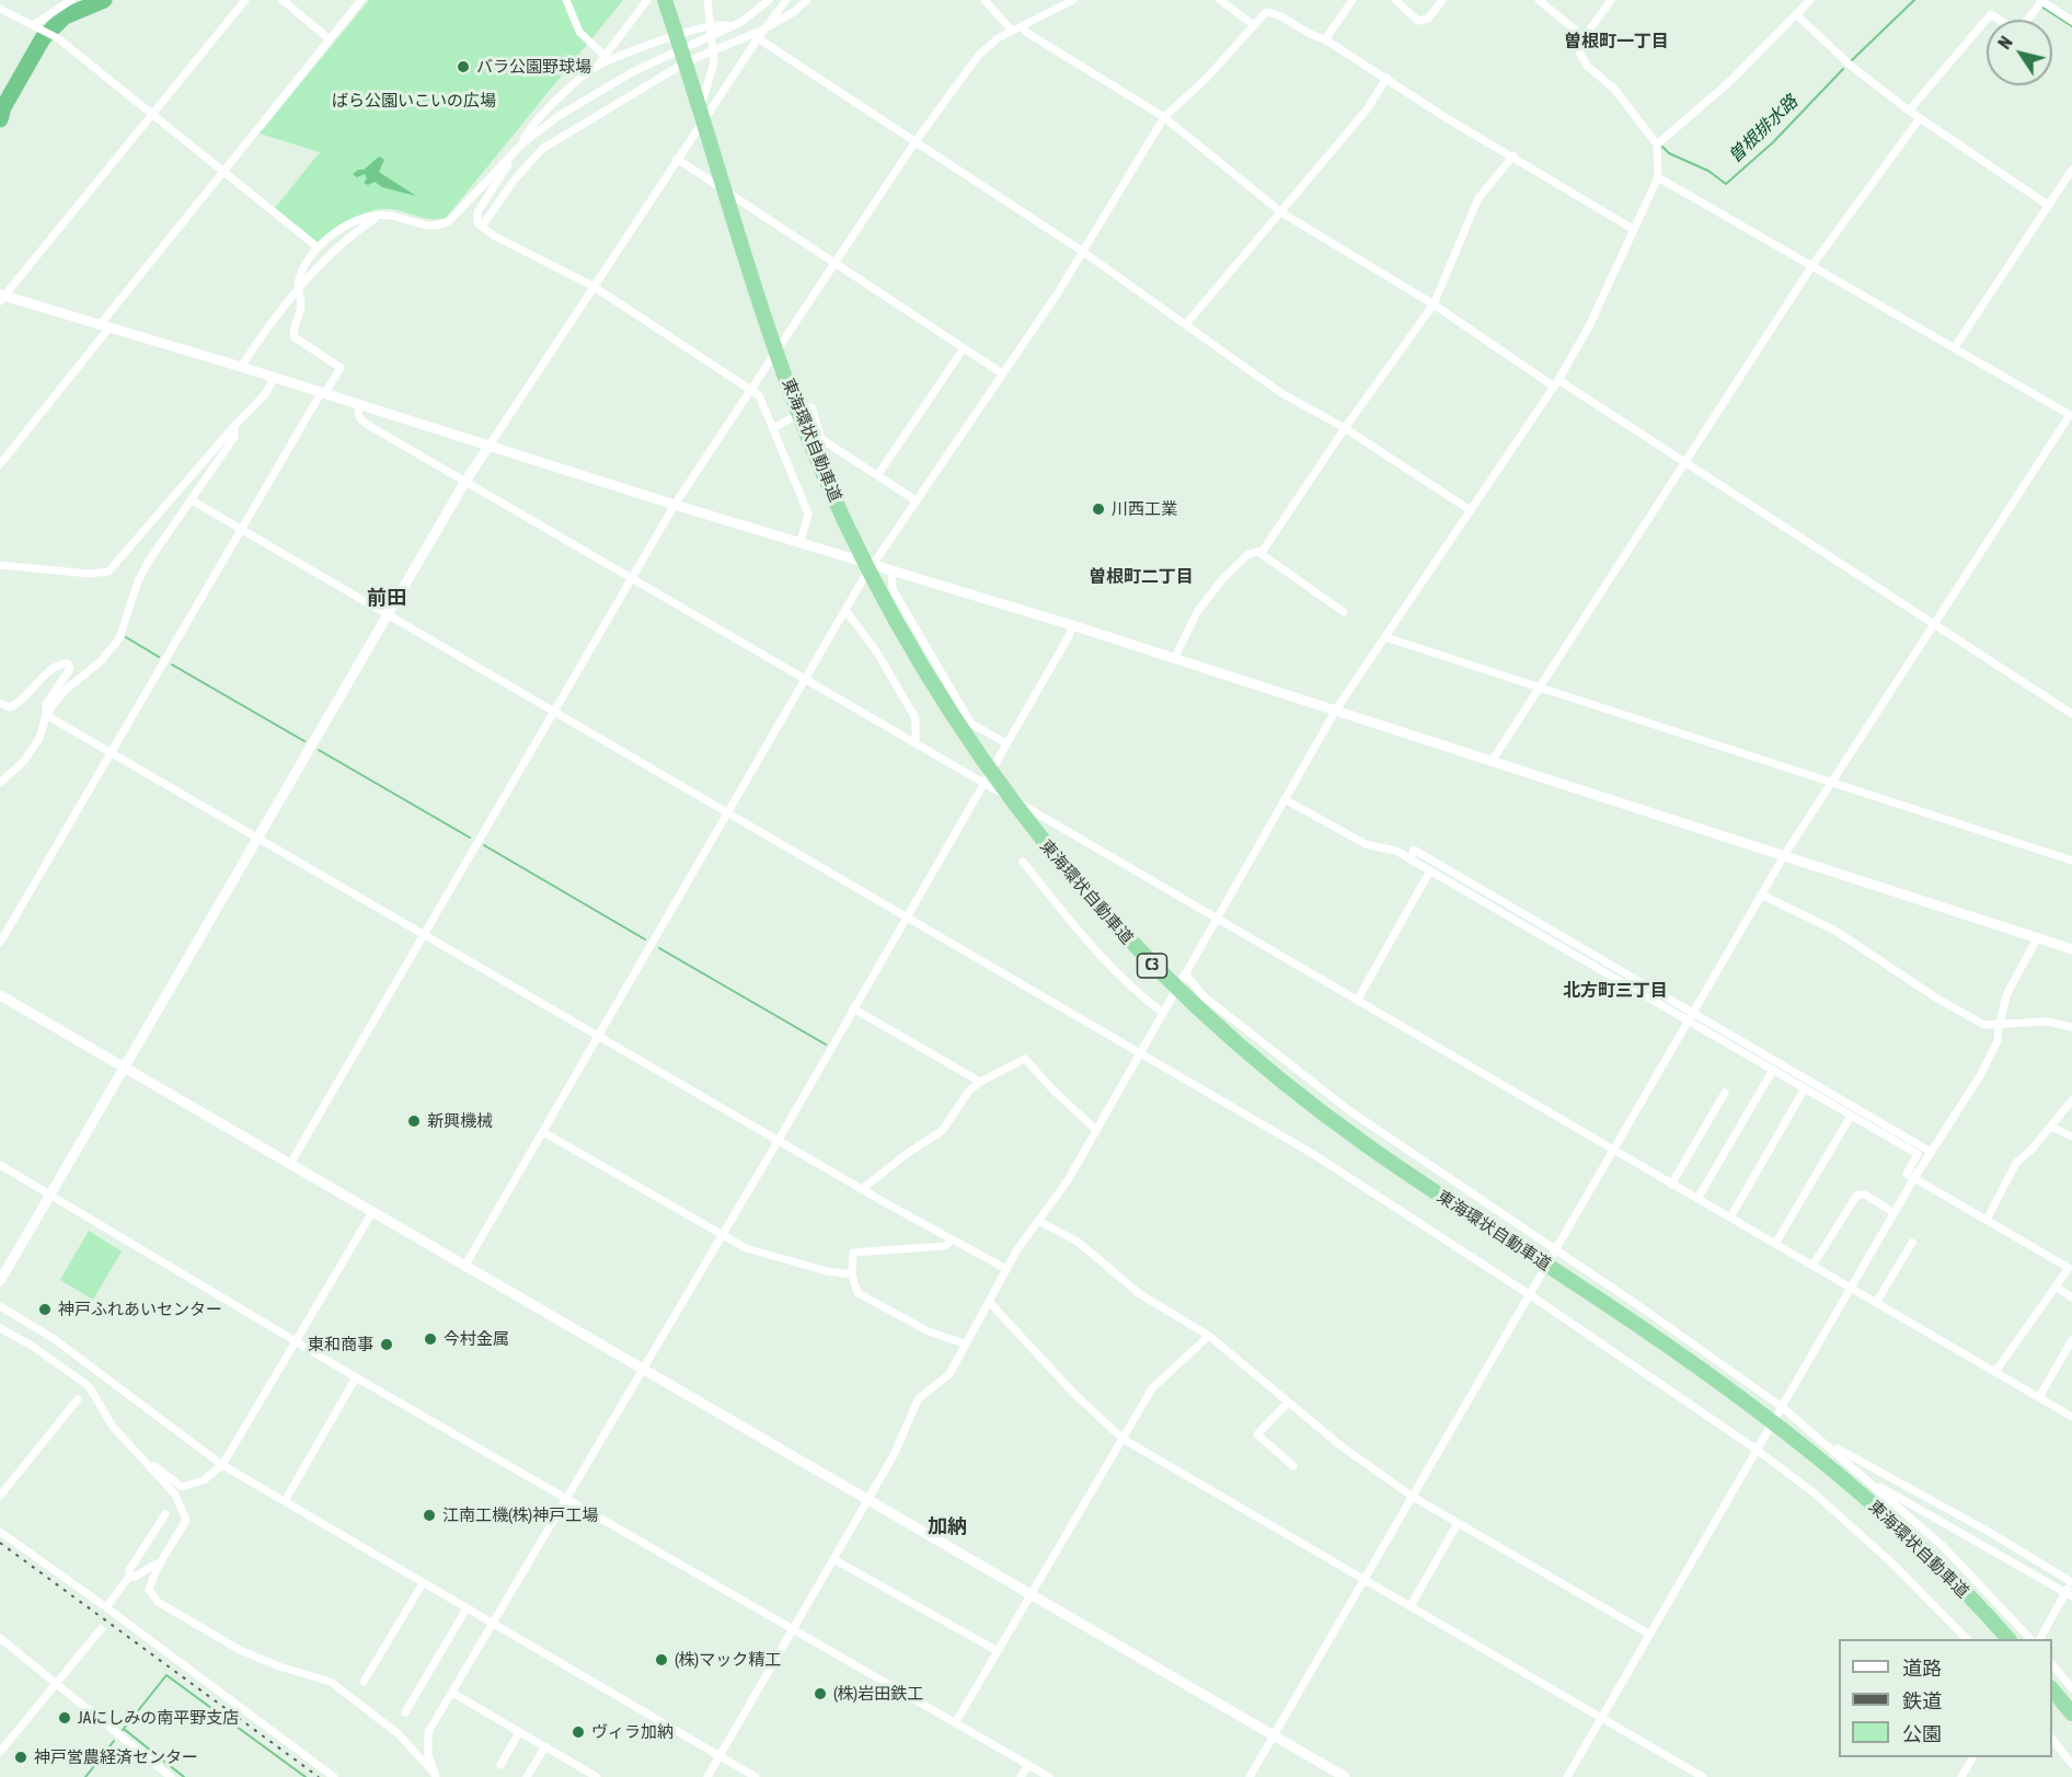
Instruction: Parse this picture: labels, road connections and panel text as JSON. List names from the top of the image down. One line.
{"streets":{"highway":["東海環状自動車道","C3"]},"districts":["曽根町一丁目","曽根町二丁目","前田","北方町三丁目","加納"],"water":["曽根排水路"],"parks":["ばら公園いこいの広場"],"places":["バラ公園野球場","川西工業","新興機械","神戸ふれあいセンター","今村金属","東和商事","江南工機(株)神戸工場","(株)マック精工","(株)岩田鉄工","JAにしみの南平野支店","ヴィラ加納","神戸営農経済センター"],"legend":["道路","鉄道","公園"],"north":"top left"}
